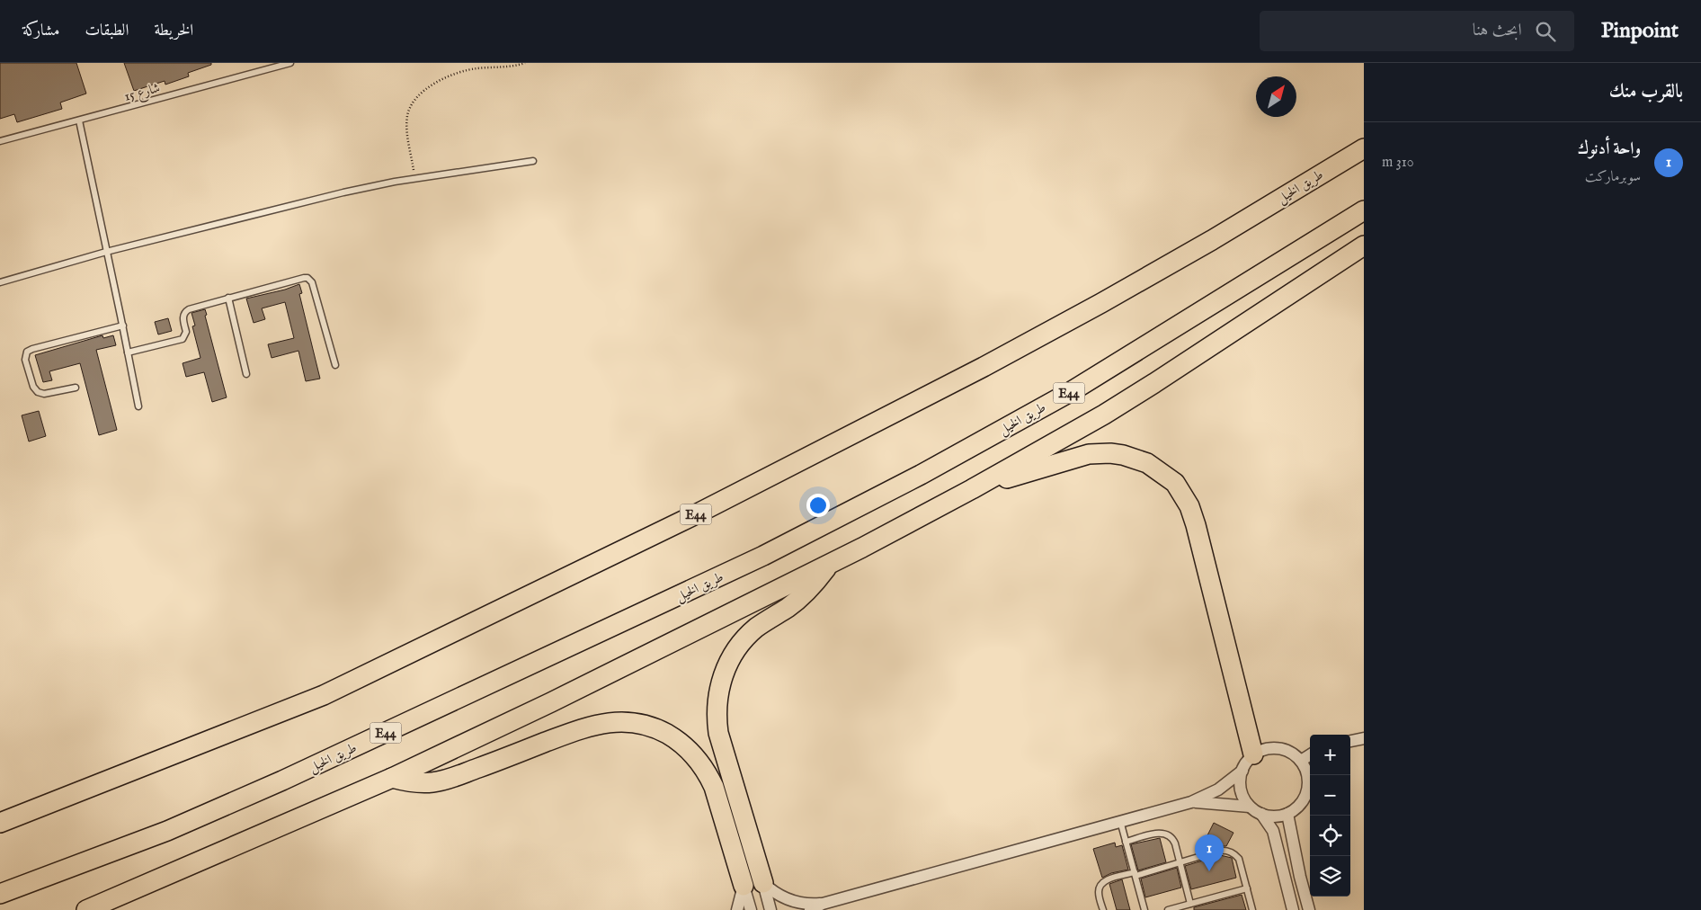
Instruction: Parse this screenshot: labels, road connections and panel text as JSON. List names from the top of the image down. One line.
{"streets":{"highway":["طريق الخيل","E44"],"lane":["شارع 15"]},"north":"top right","page":{"header":"Pinpoint","search":"ابحث هنا","nav":["الخريطة","الطبقات","مشاركة"],"heading":"بالقرب منك","list":[{"mark":"1","name":"واحة أدنوك","note":"سوبرماركت","value":"310 m"}],"map_buttons":["+","−"],"pins":"1"}}
